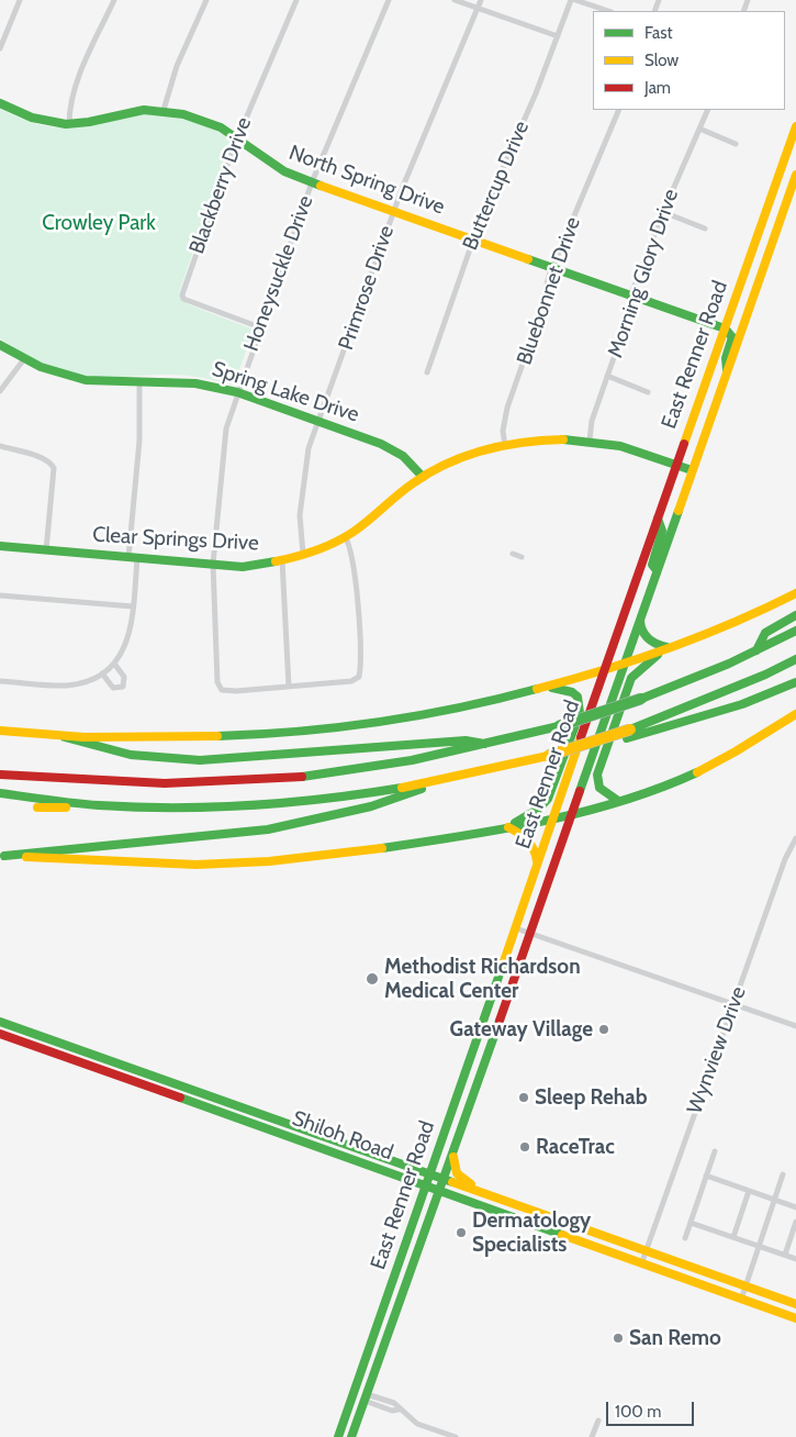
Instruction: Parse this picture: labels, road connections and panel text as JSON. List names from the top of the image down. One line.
{"streets":{"main road":["North Spring Drive","East Renner Road","Spring Lake Drive","Clear Springs Drive","Shiloh Road"],"street":["Blackberry Drive","Buttercup Drive","Honeysuckle Drive","Morning Glory Drive","Primrose Drive","Bluebonnet Drive","Wynview Drive"]},"crossings":[["North Spring Drive","Blackberry Drive"],["North Spring Drive","Buttercup Drive"],["North Spring Drive","Honeysuckle Drive"],["North Spring Drive","Morning Glory Drive"],["North Spring Drive","Primrose Drive"],["North Spring Drive","Bluebonnet Drive"],["North Spring Drive","East Renner Road"],["Blackberry Drive","Honeysuckle Drive"],["Honeysuckle Drive","Spring Lake Drive"],["Honeysuckle Drive","Clear Springs Drive"],["Morning Glory Drive","Clear Springs Drive"],["Primrose Drive","Spring Lake Drive"],["Primrose Drive","Clear Springs Drive"],["Bluebonnet Drive","Clear Springs Drive"],["East Renner Road","Clear Springs Drive"],["East Renner Road","Shiloh Road"],["Spring Lake Drive","Clear Springs Drive"],["Wynview Drive","Shiloh Road"]],"parks":["Crowley Park"],"places":["Methodist Richardson Medical Center","Gateway Village","Sleep Rehab","RaceTrac","Dermatology Specialists","San Remo"],"legend":["Fast","Slow","Jam"],"scale_bar":"100 m"}
